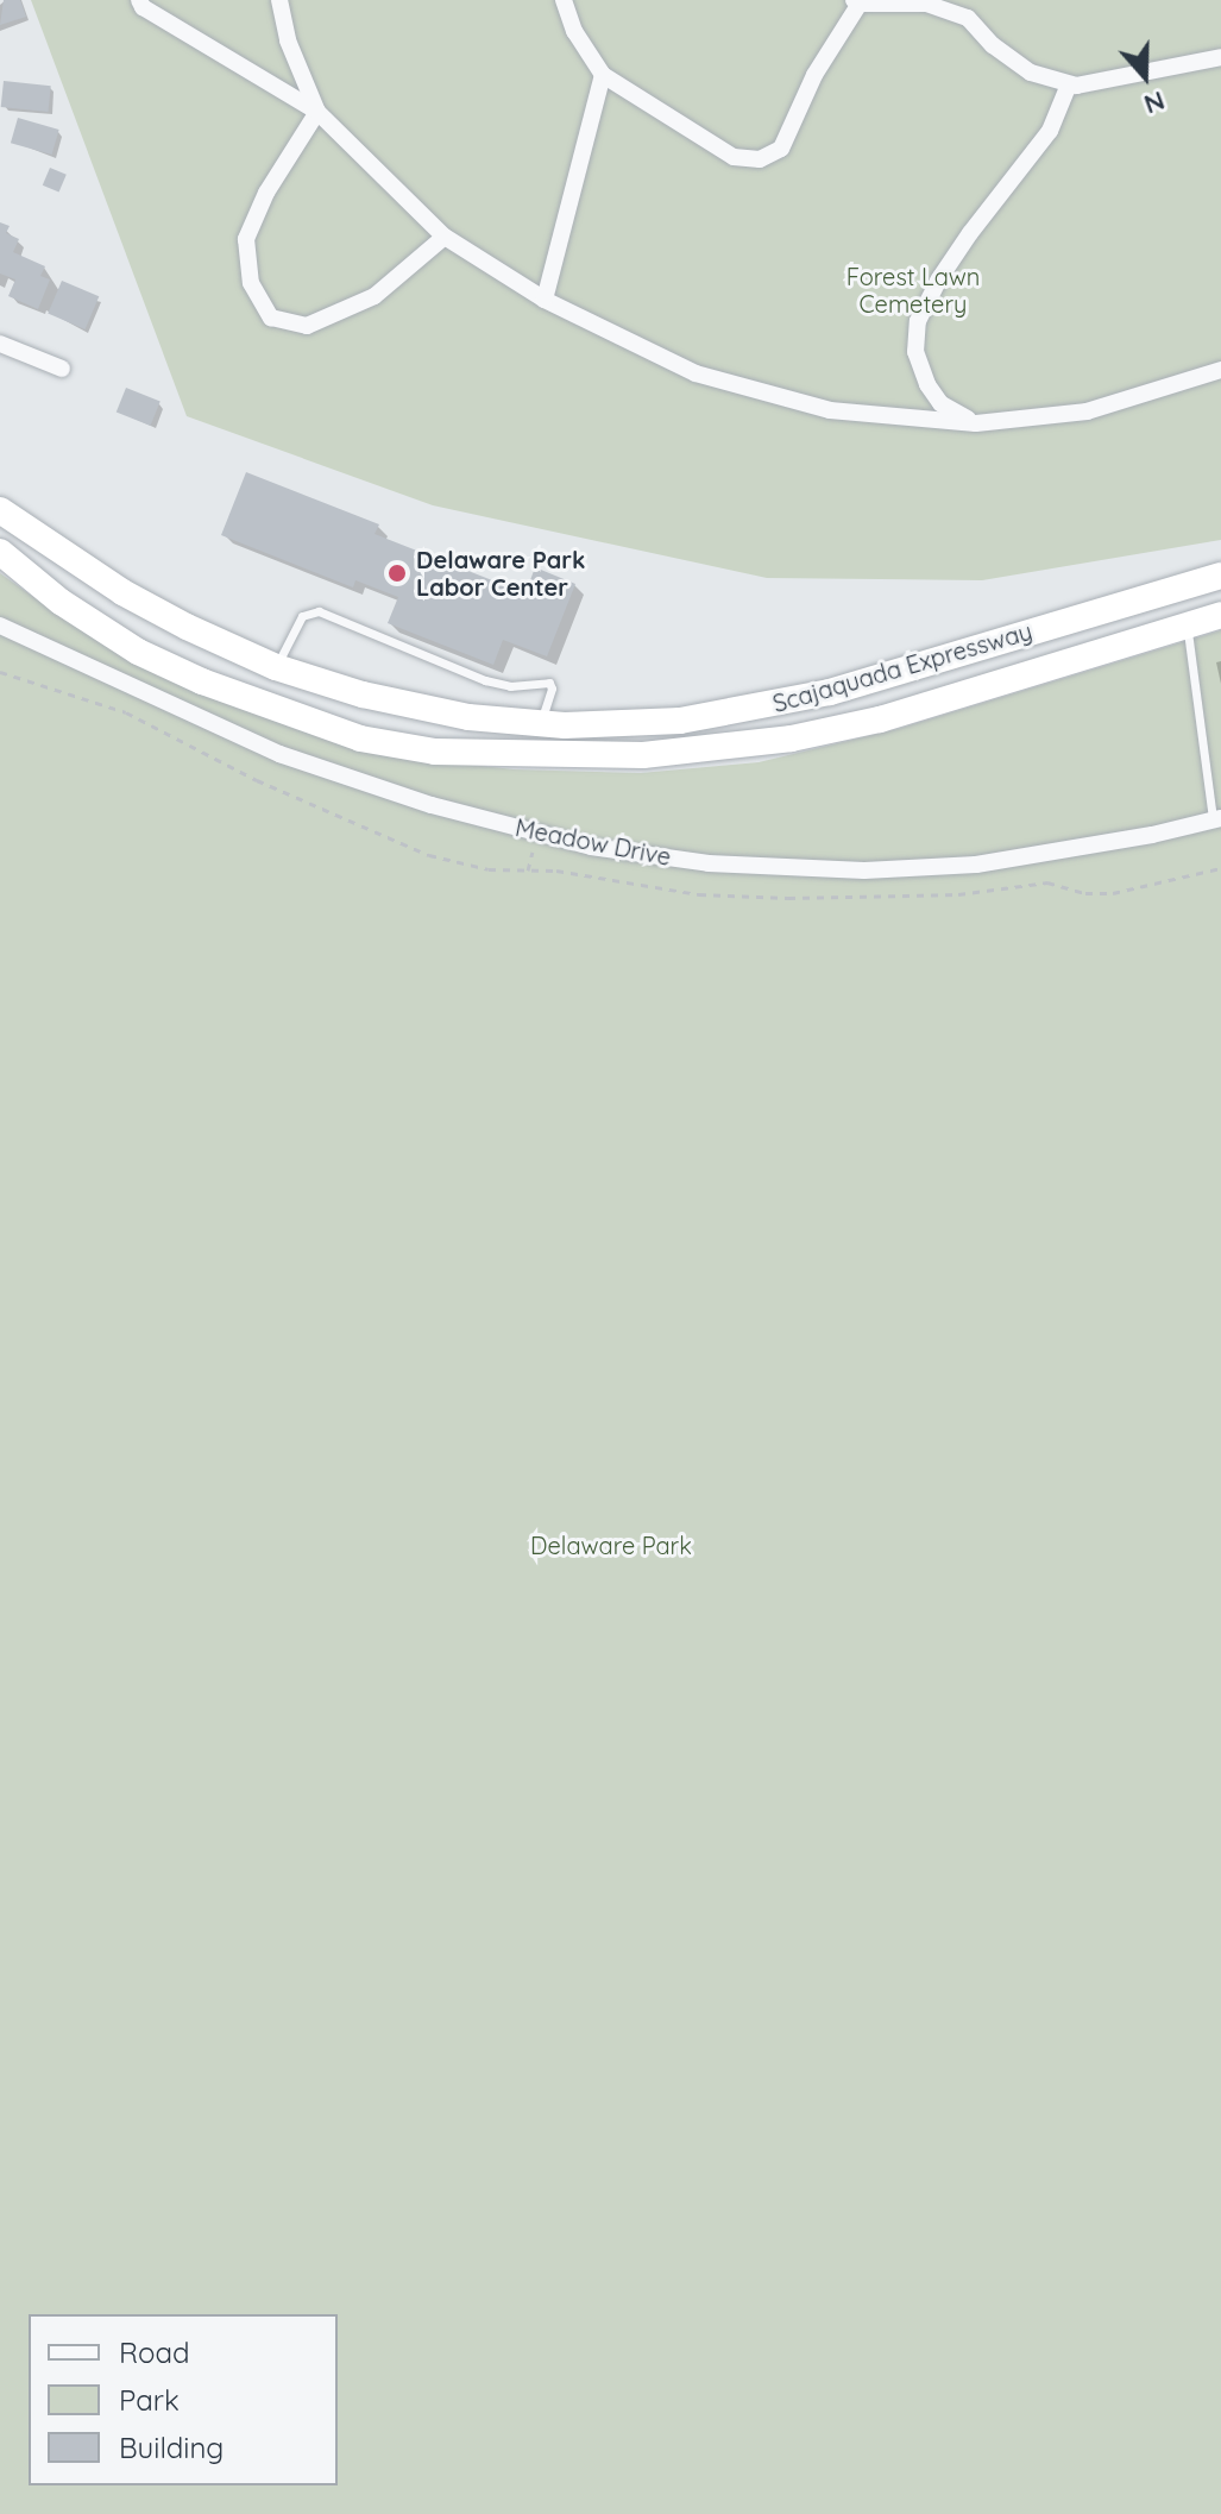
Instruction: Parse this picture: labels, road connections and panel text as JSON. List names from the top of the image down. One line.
{"streets":{"highway":["Scajaquada Expressway"],"street":["Meadow Drive"]},"parks":["Forest Lawn Cemetery","Delaware Park"],"places":["Delaware Park Labor Center"],"legend":["Road","Park","Building"],"north":"bottom"}
